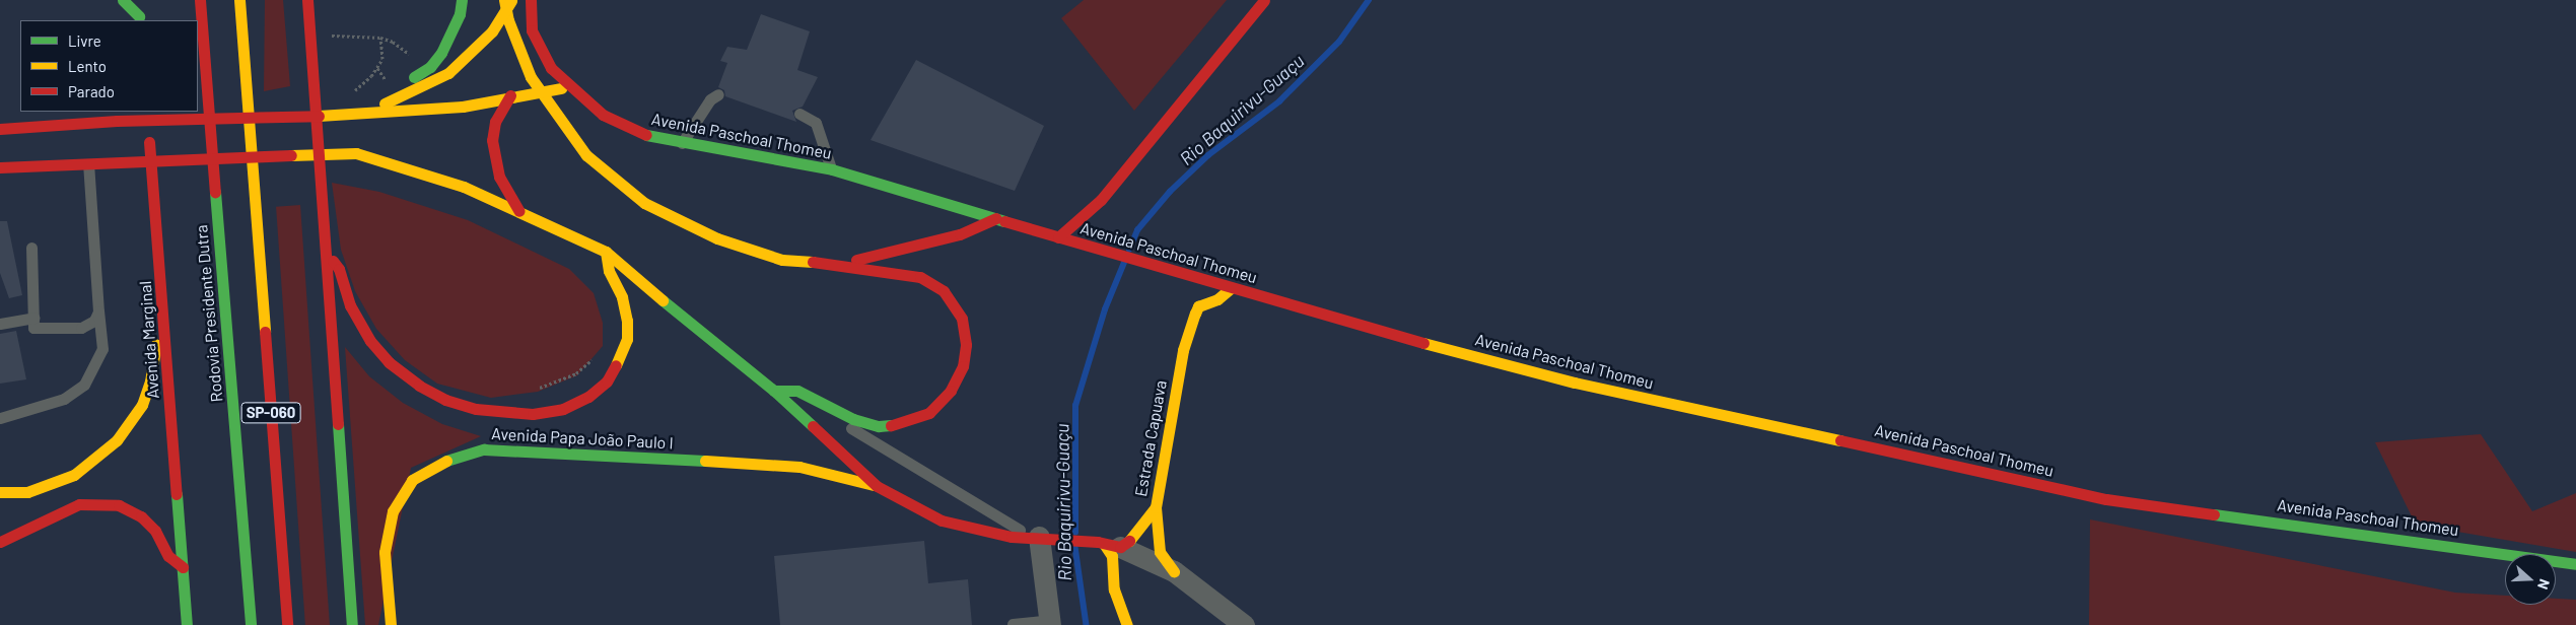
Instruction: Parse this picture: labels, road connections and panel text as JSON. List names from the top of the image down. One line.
{"streets":{"main road":["Avenida Paschoal Thomeu","Rodovia Presidente Dutra","Avenida Marginal","SP-060","Avenida Papa João Paulo I","Estrada Capuava"]},"crossings":[["Avenida Paschoal Thomeu","Estrada Capuava"]],"water":["Rio Baquirivu-Guaçu"],"legend":["Livre","Lento","Parado"],"north":"right"}
